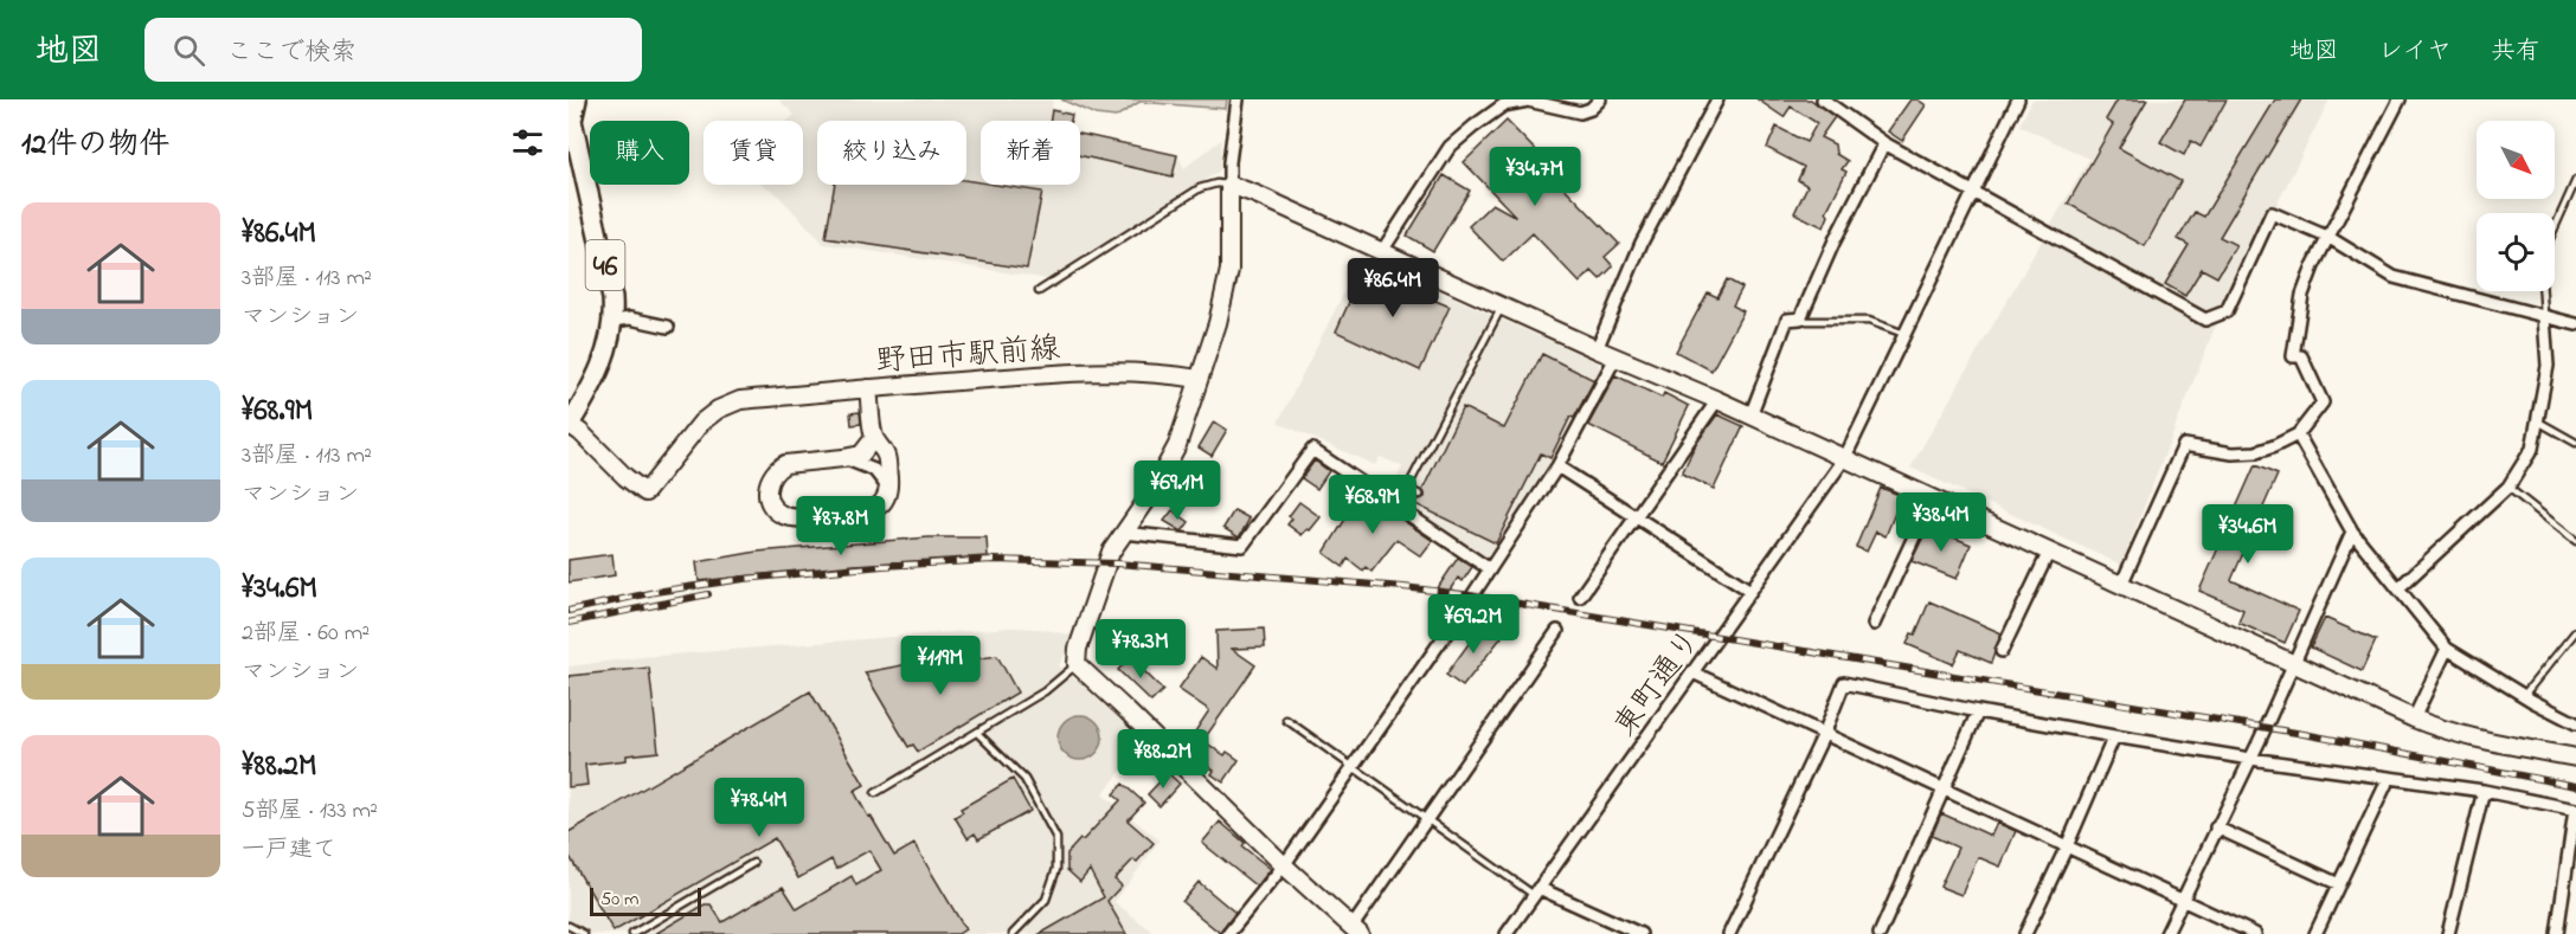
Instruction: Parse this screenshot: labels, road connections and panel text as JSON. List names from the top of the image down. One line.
{"streets":{"main road":["46"],"street":["野田市駅前線","東町通り"]},"crossings":[["46","野田市駅前線"]],"scale_bar":"50 m","north":"bottom right","page":{"header":"地図","search":"ここで検索","nav":["地図","レイヤ","共有"],"heading":"12件の物件","chip":["購入","賃貸","絞り込み","新着"],"price":["¥34.7M","¥86.4M","¥69.1M","¥68.9M","¥38.4M","¥87.8M","¥34.6M","¥69.2M","¥78.3M","¥119M","¥88.2M","¥78.4M"],"list":[{"name":"¥86.4M","note":"3部屋 · 113 m² · マンション"},{"name":"¥68.9M","note":"3部屋 · 113 m² · マンション"},{"name":"¥34.6M","note":"2部屋 · 60 m² · マンション"},{"name":"¥88.2M","note":"5部屋 · 133 m² · 一戸建て"}],"scale":"50 m"}}
